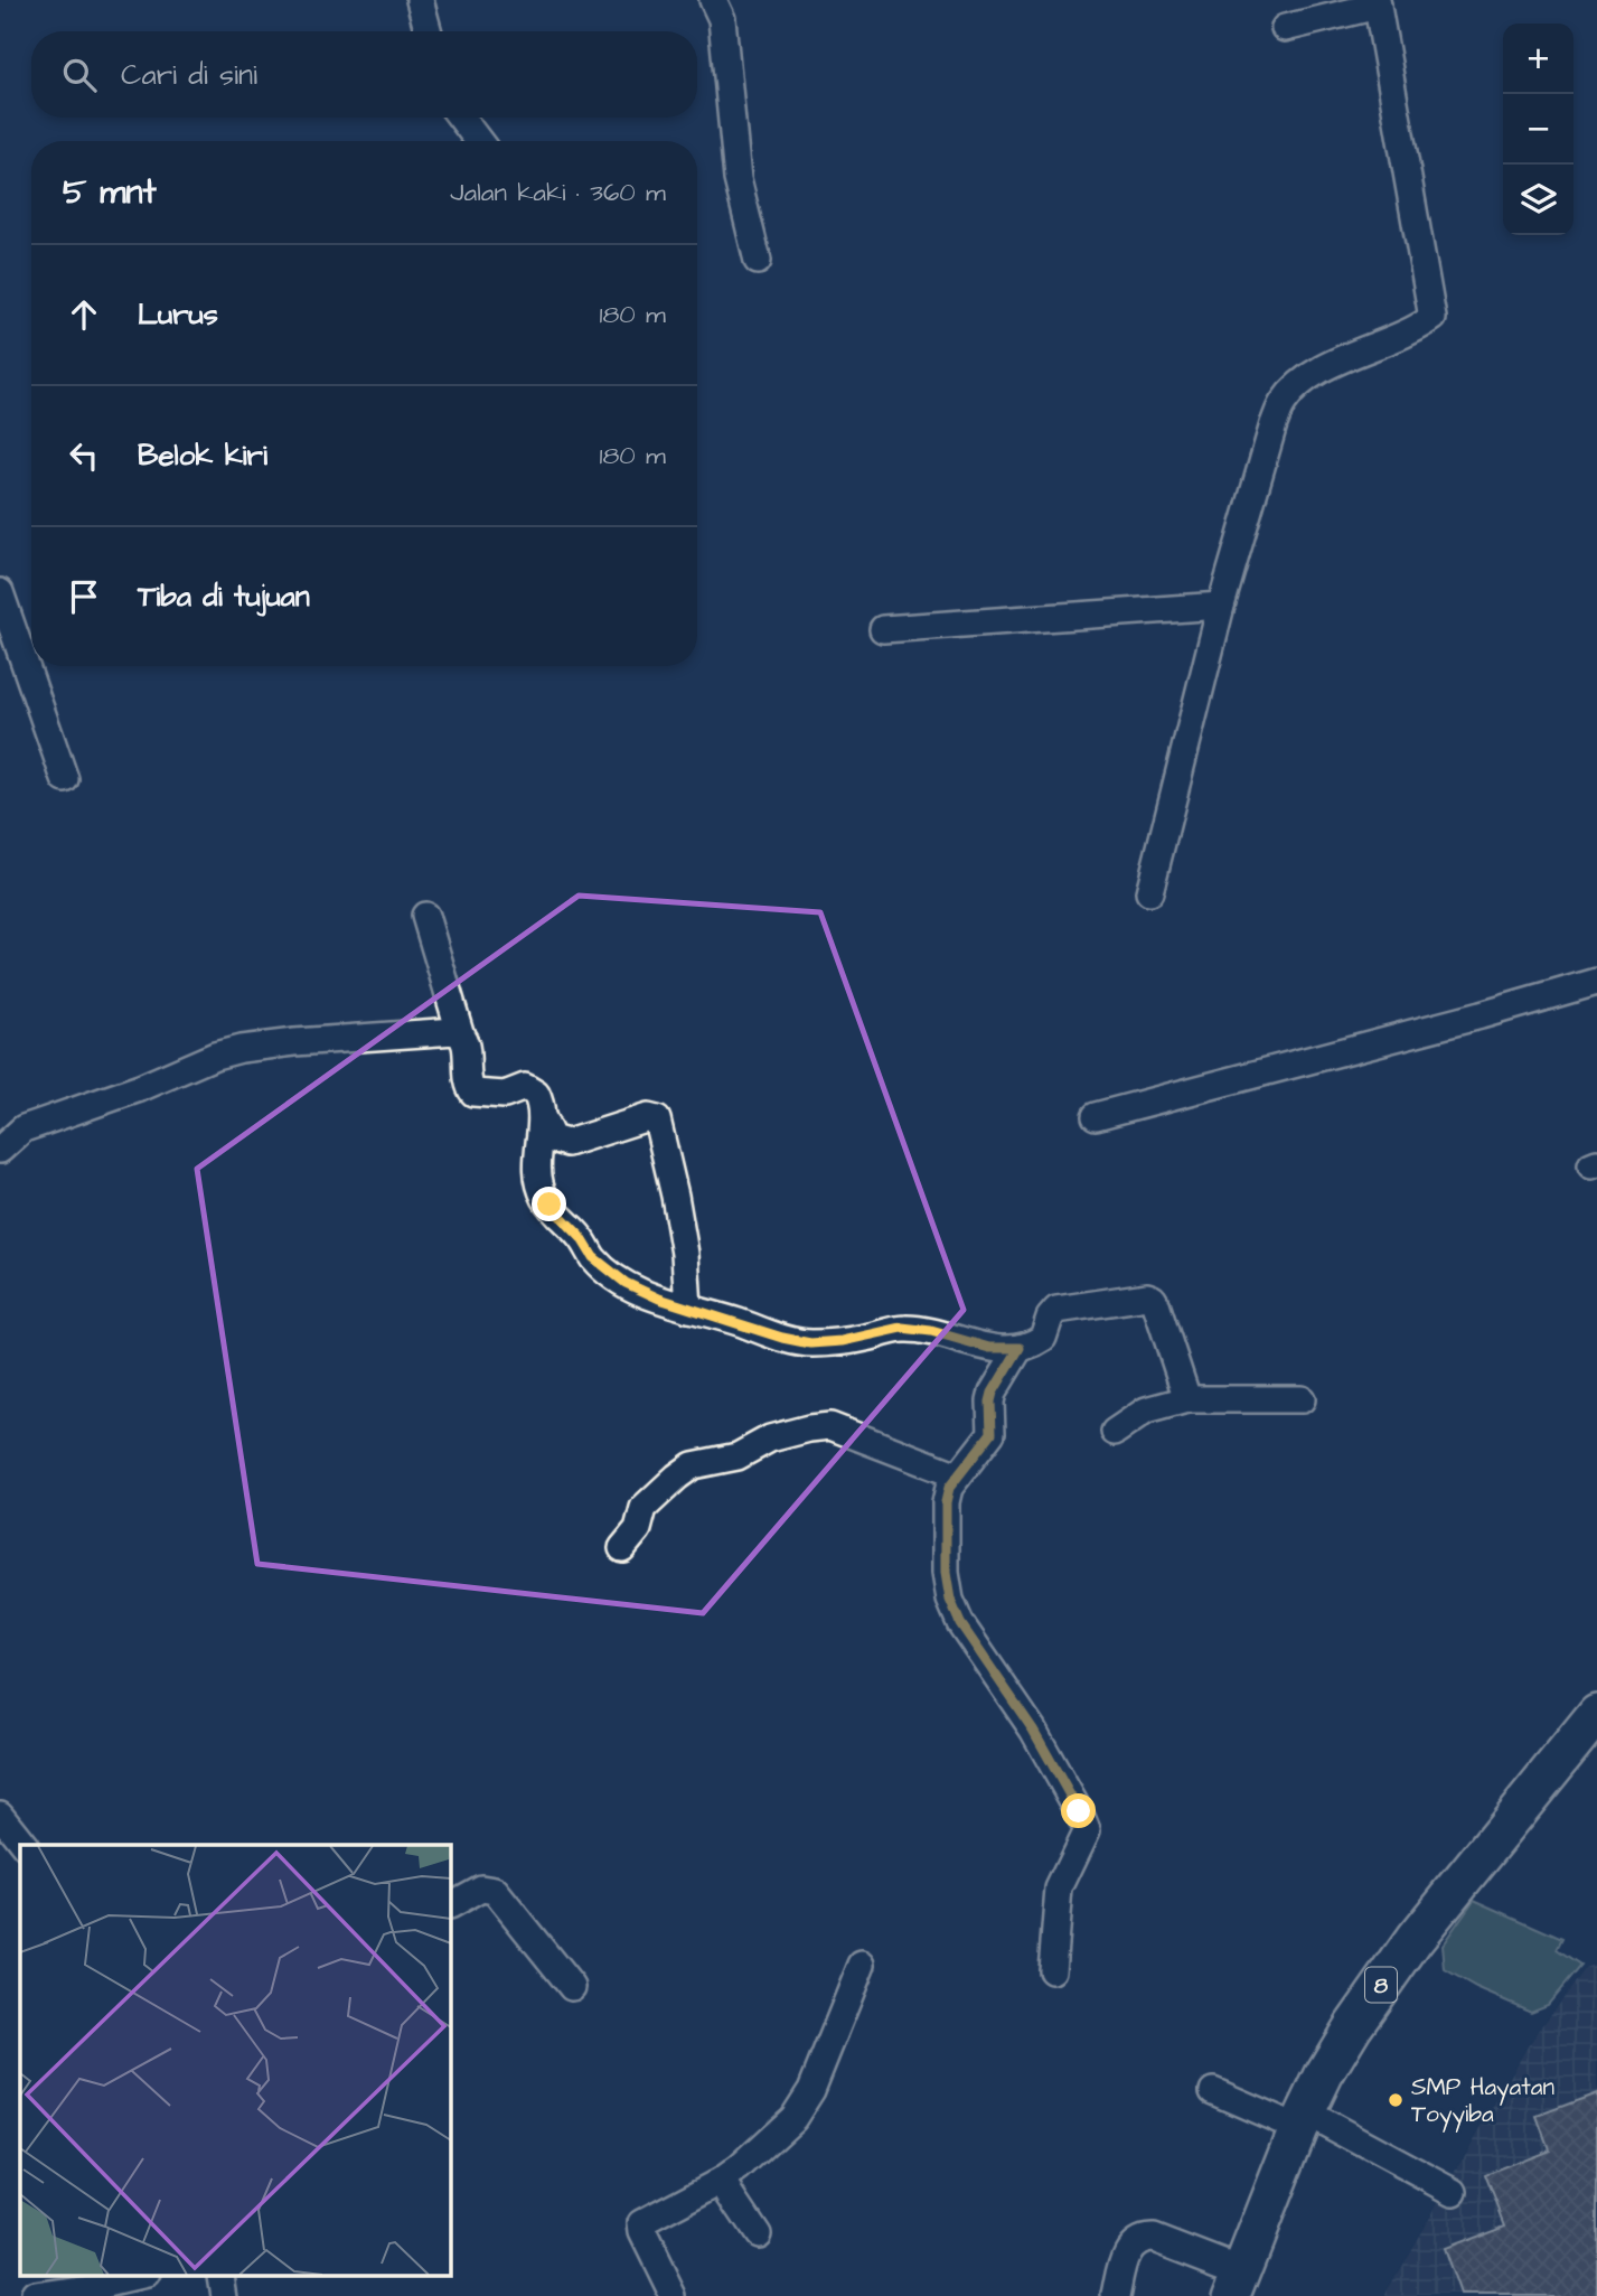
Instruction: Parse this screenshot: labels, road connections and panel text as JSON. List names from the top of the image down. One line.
{"streets":{"highway":["8"]},"places":["SMP Hayatan Toyyiba"],"page":{"map_buttons":["+","−"],"search":"Cari di sini","heading":["5 mnt","Jalan kaki · 360 m"],"list":[["Lurus","180 m"],["Belok kiri","180 m"],"Tiba di tujuan"]}}
